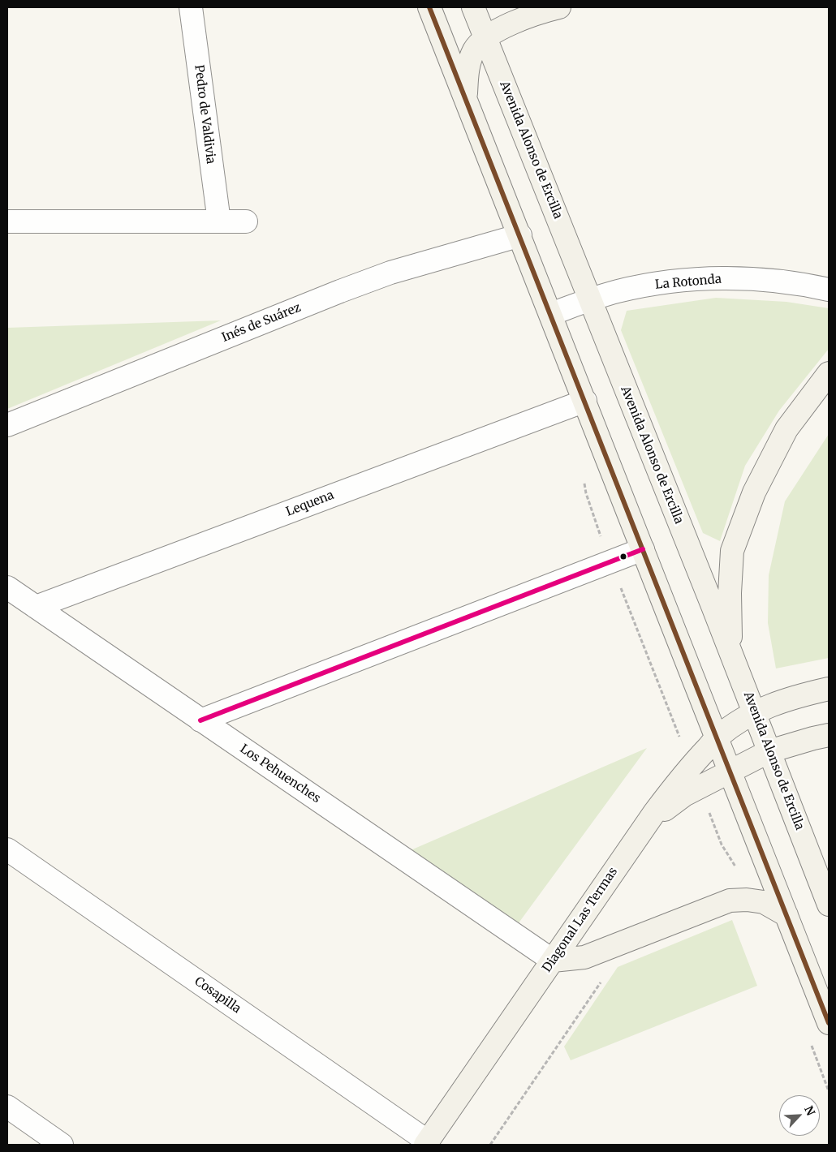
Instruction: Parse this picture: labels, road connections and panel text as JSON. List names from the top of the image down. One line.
{"streets":{"main road":["Avenida Alonso de Ercilla","Diagonal Las Termas"],"street":["Pedro de Valdivia","La Rotonda","Inés de Suárez","Lequena","Los Pehuenches","Cosapilla"]},"crossings":[["Avenida Alonso de Ercilla","La Rotonda"],["Avenida Alonso de Ercilla","Diagonal Las Termas"],["Lequena","Los Pehuenches"],["Los Pehuenches","Diagonal Las Termas"],["Diagonal Las Termas","Cosapilla"]],"north":"top right"}
